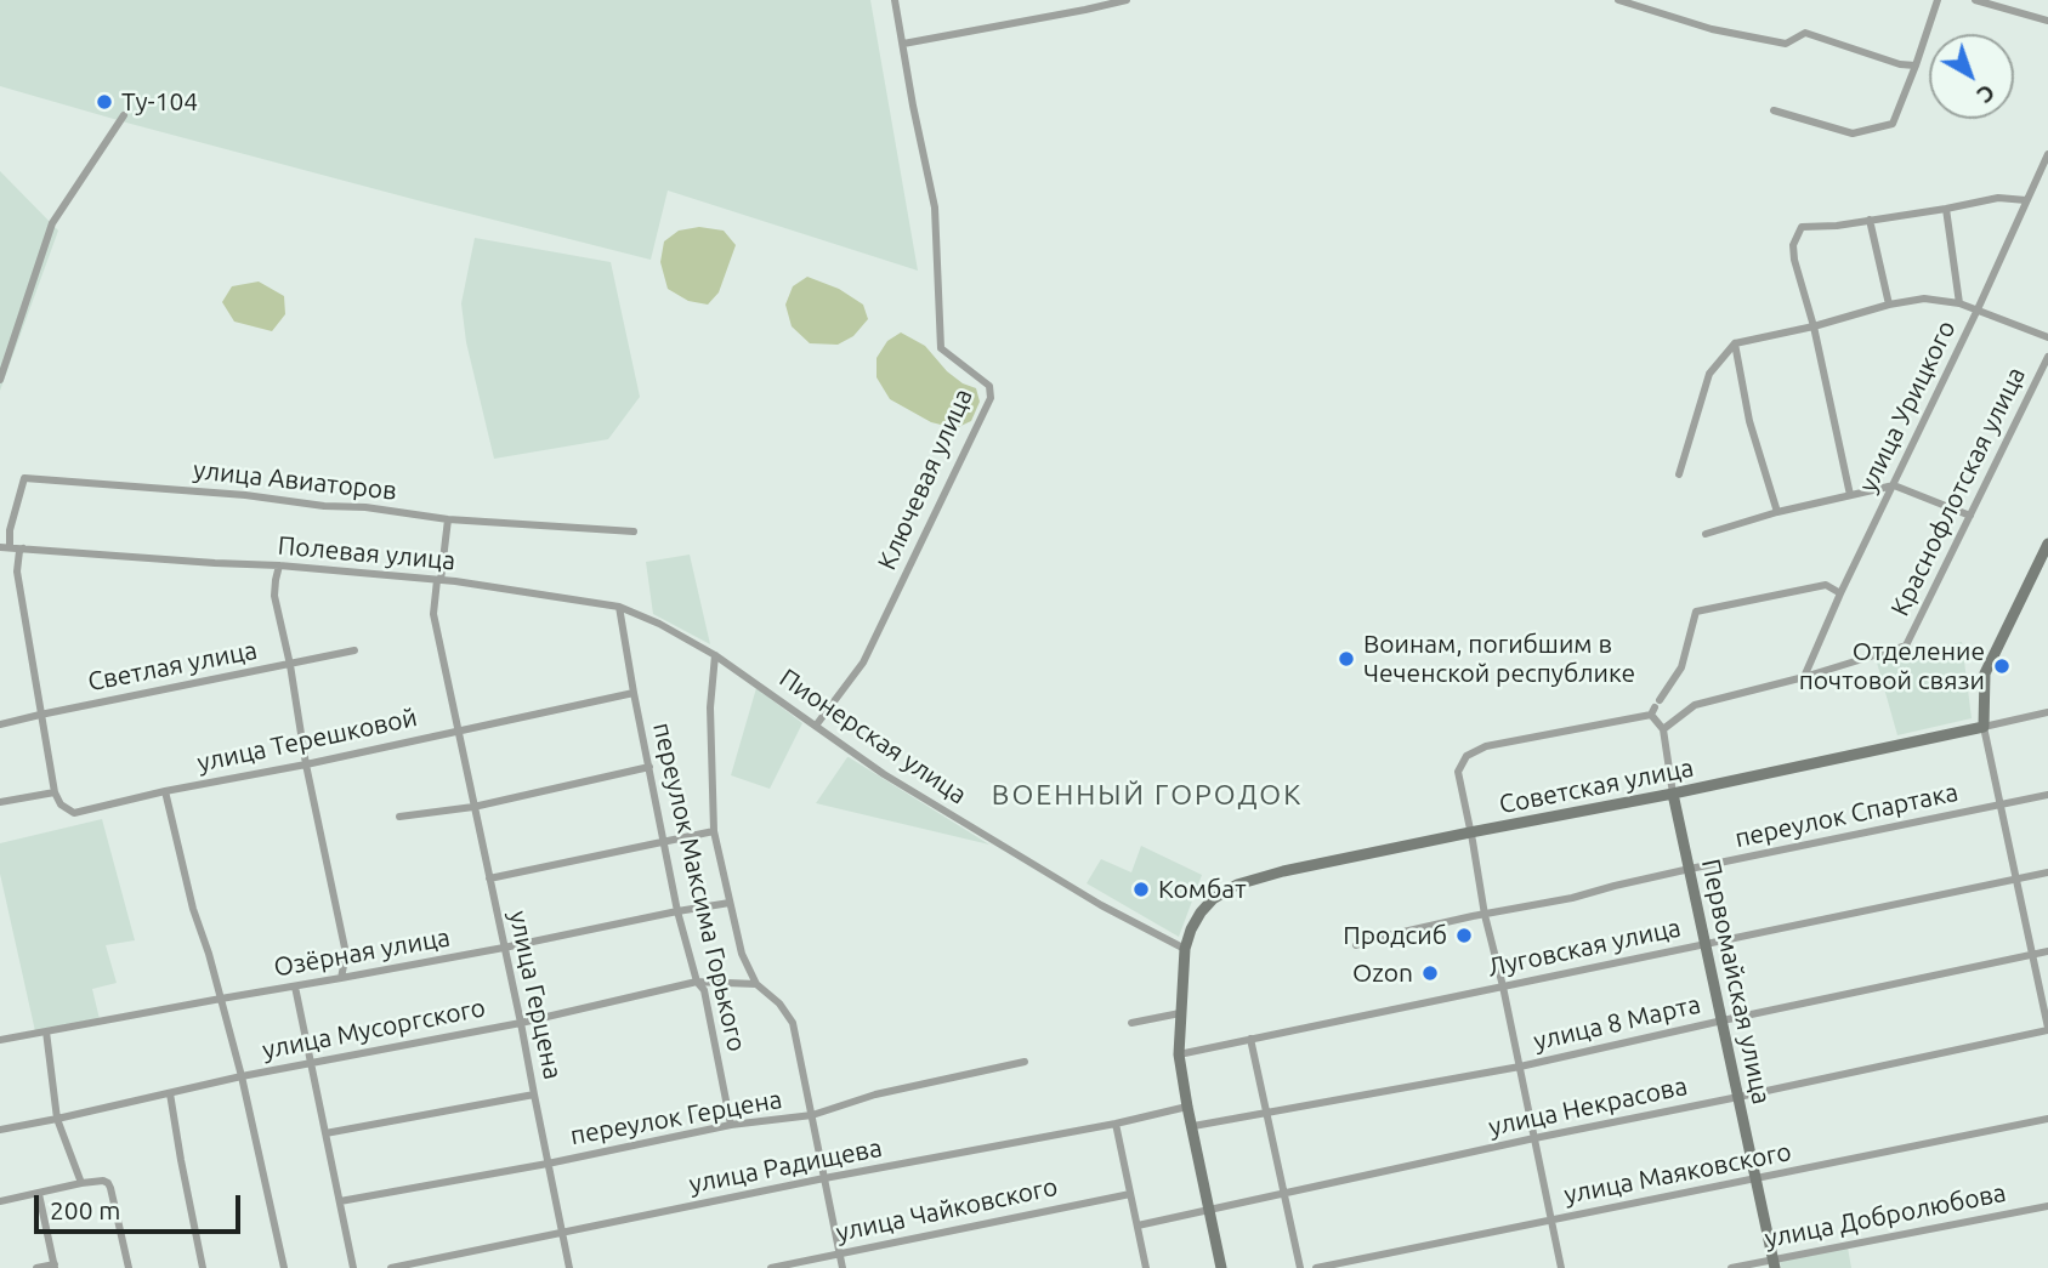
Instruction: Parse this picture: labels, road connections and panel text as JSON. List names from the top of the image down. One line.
{"streets":{"street":["улица Урицкого","Ключевая улица","улица Авиаторов","Краснофлотская улица","Полевая улица","Светлая улица","Пионерская улица","улица Терешковой","Советская улица","переулок Спартака","переулок Максима Горького","Луговская улица","Озёрная улица","Первомайская улица","улица Герцена","улица 8 Марта","улица Мусоргского","улица Некрасова","переулок Герцена","улица Радищева","улица Маяковского","улица Чайковского","улица Добролюбова"]},"crossings":[["улица Урицкого","Краснофлотская улица"],["Ключевая улица","Пионерская улица"],["улица Авиаторов","Полевая улица"],["улица Авиаторов","улица Герцена"],["Полевая улица","Пионерская улица"],["Полевая улица","переулок Максима Горького"],["Полевая улица","улица Герцена"],["Пионерская улица","Советская улица"],["улица Терешковой","переулок Максима Горького"],["улица Терешковой","улица Герцена"],["Советская улица","Первомайская улица"],["переулок Спартака","Первомайская улица"],["переулок Максима Горького","Озёрная улица"],["переулок Максима Горького","улица Мусоргского"],["переулок Максима Горького","переулок Герцена"],["Луговская улица","Первомайская улица"],["Озёрная улица","улица Герцена"],["Первомайская улица","улица 8 Марта"],["Первомайская улица","улица Некрасова"],["Первомайская улица","улица Маяковского"],["Первомайская улица","улица Добролюбова"],["улица Герцена","улица Мусоргского"],["улица Герцена","переулок Герцена"],["улица Герцена","улица Радищева"]],"districts":["ВОЕННЫЙ ГОРОДОК"],"places":["Ту-104","Воинам, погибшим в Чеченской республике","Отделение почтовой связи","Комбат","Продсиб","Ozon"],"scale_bar":"200 m","north":"bottom right"}
